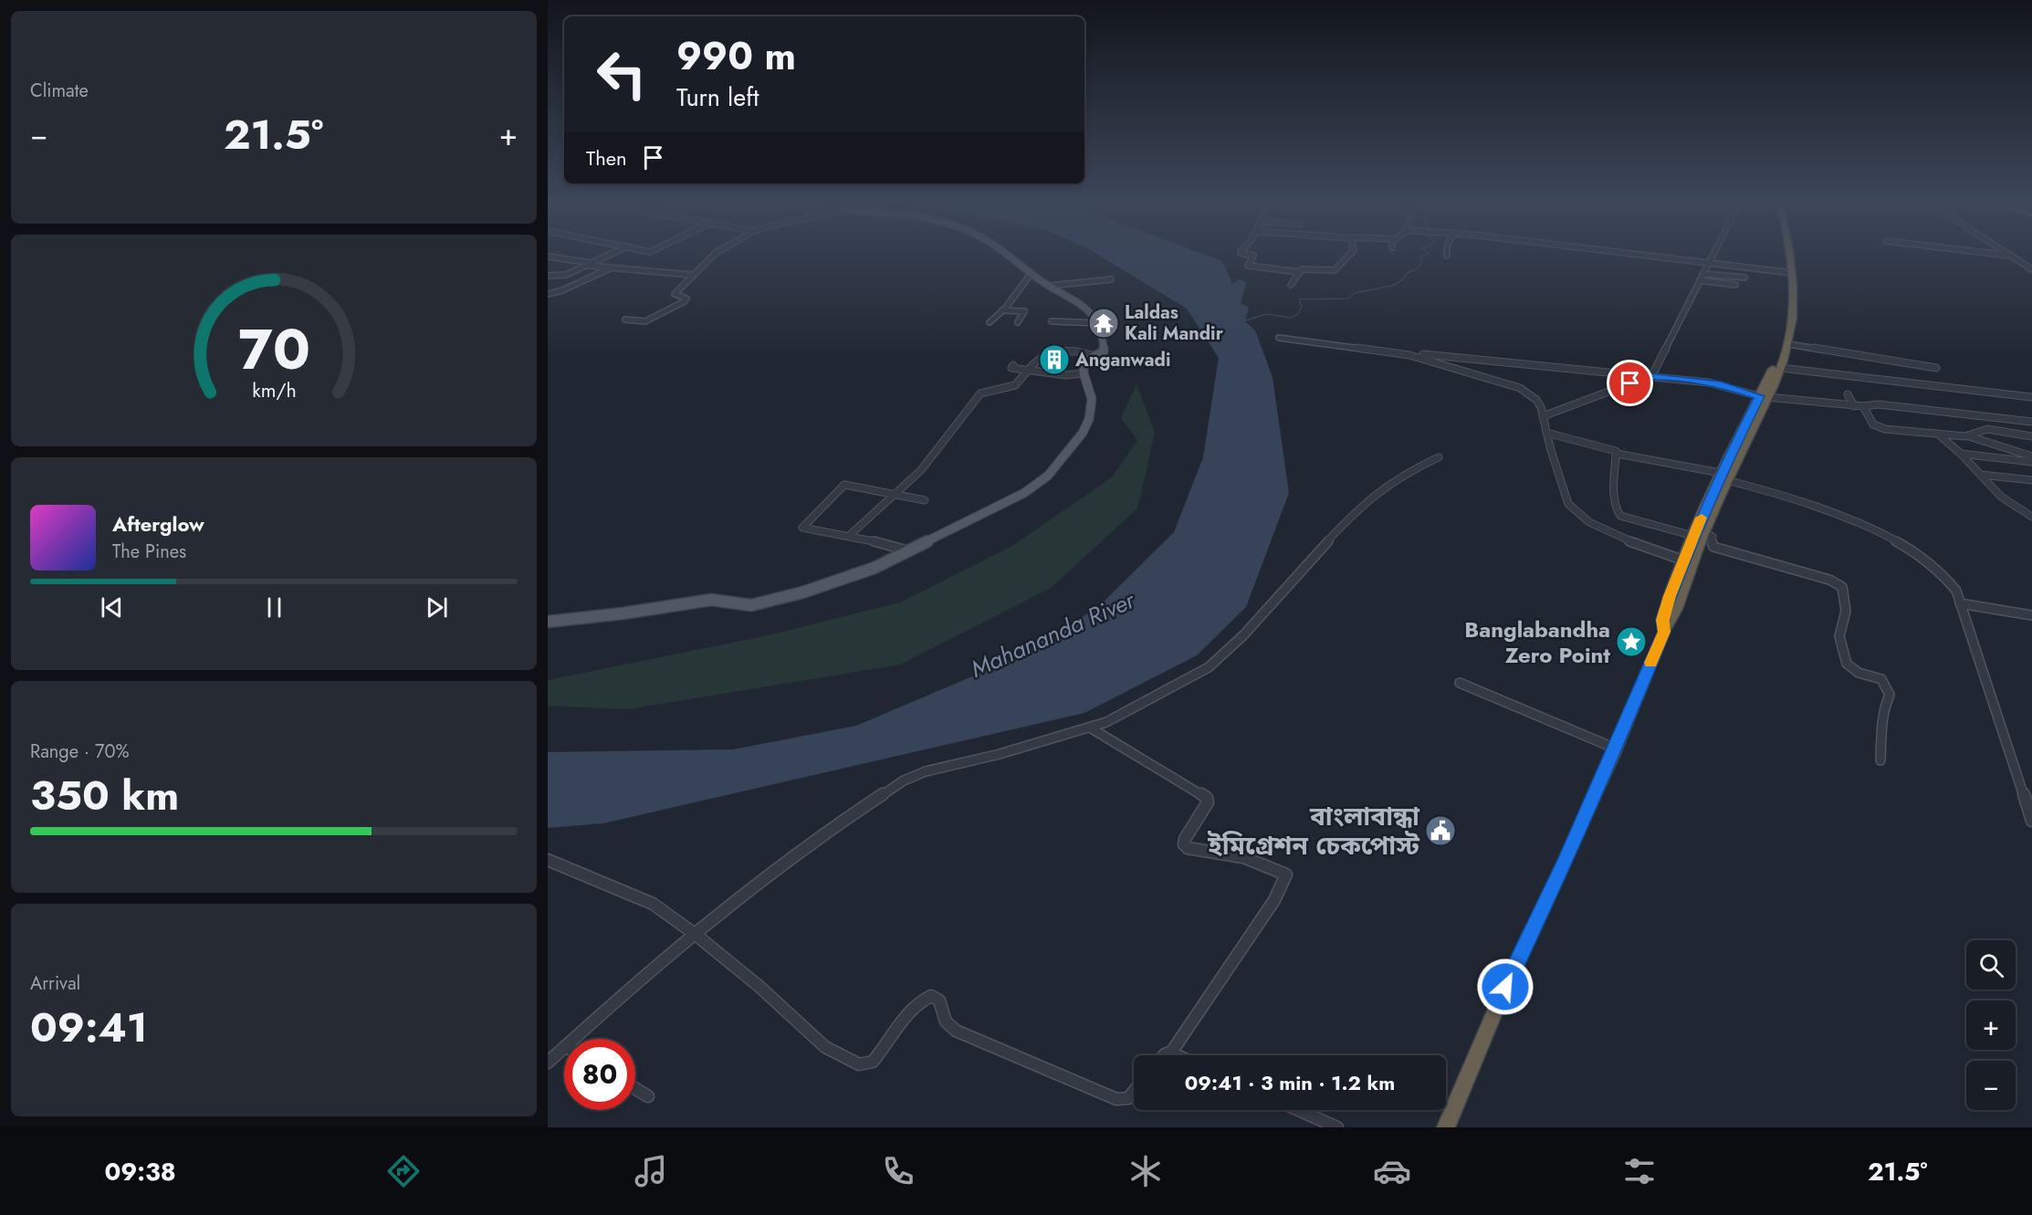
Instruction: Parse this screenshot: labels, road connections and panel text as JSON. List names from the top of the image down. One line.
{"water":["Mahananda River"],"places":{"temple":["Laldas Kali Mandir"],"building":["Anganwadi"],"place":["Banglabandha Zero Point"],"public building":["বাংলাবান্ধা ইমিগ্রেশন চেকপোস্ট"]},"page":{"tile":["Climate",["Range · 70%","350 km"],["Arrival","09:41"]],"turn":["990 m","Turn left"],"heat":["−","21.5°","+"],"then":"Then","song":["Afterglow","The Pines"],"map_buttons":["+","−"],"limit":"80","trip":"09:41 · 3 min · 1.2 km","tabs":["09:38","21.5°"],"gauge":["70","km/h"]}}
